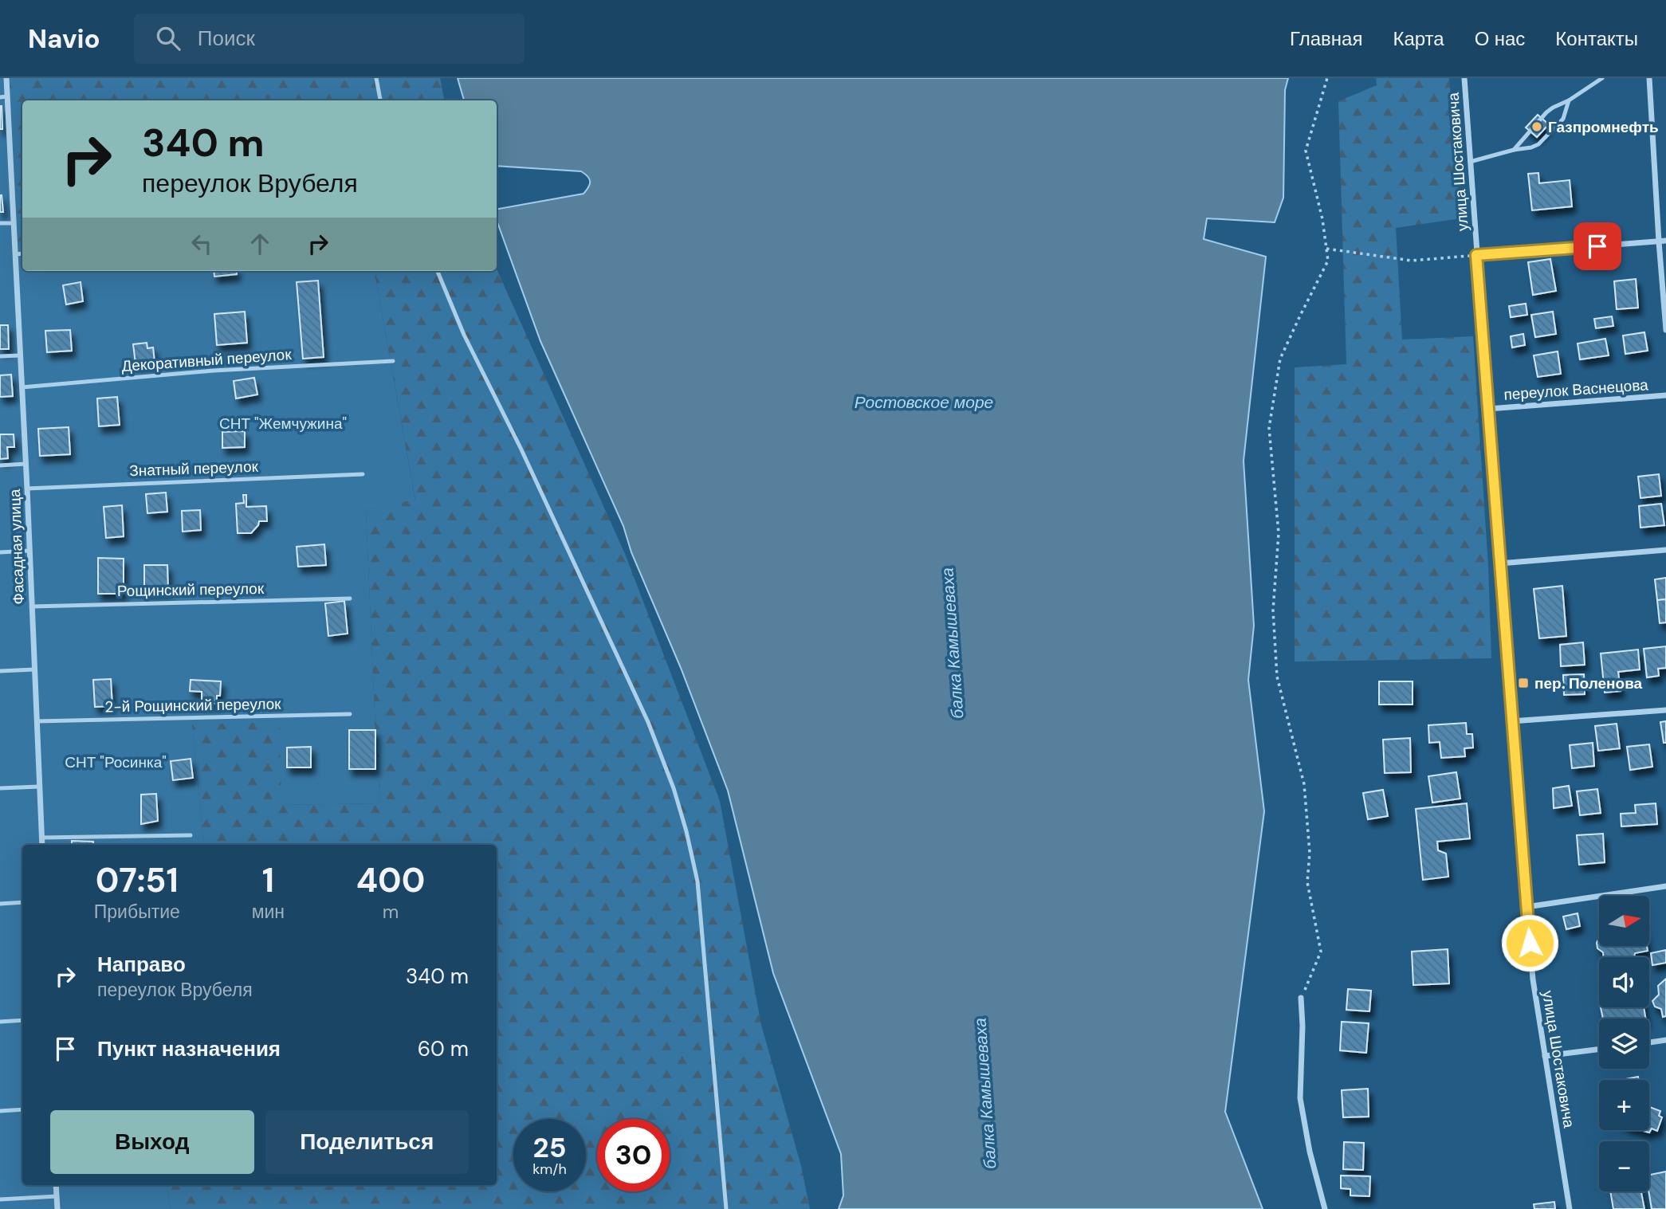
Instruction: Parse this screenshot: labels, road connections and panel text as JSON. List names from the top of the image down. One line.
{"streets":{"street":["улица Шостаковича","переулок Васнецова","Фасадная улица"],"lane":["Декоративный переулок","Знатный переулок","Рощинский переулок","2-й Рощинский переулок"]},"crossings":[["улица Шостаковича","переулок Васнецова"],["Декоративный переулок","Фасадная улица"],["Знатный переулок","Фасадная улица"],["Фасадная улица","Рощинский переулок"],["Фасадная улица","2-й Рощинский переулок"]],"water":["Ростовское море","балка Камышеваха"],"parks":["СНТ \"Жемчужина\"","СНТ \"Росинка\""],"places":{"other":["Газпромнефть"],"transit":["пер. Поленова"]},"north":"right","page":{"header":"Navio","search":"Поиск","nav":["Главная","Карта","О нас","Контакты"],"turn":["340 m","переулок Врубеля"],"eta":["07:51","Прибытие","1","мин","400","m"],"map_buttons":["+","−"],"list":[{"name":"Направо","note":"переулок Врубеля","value":"340 m"},{"name":"Пункт назначения","value":"60 m"}],"buttons":["Выход","Поделиться"],"speed":"25 km/h","limit":"30"}}
